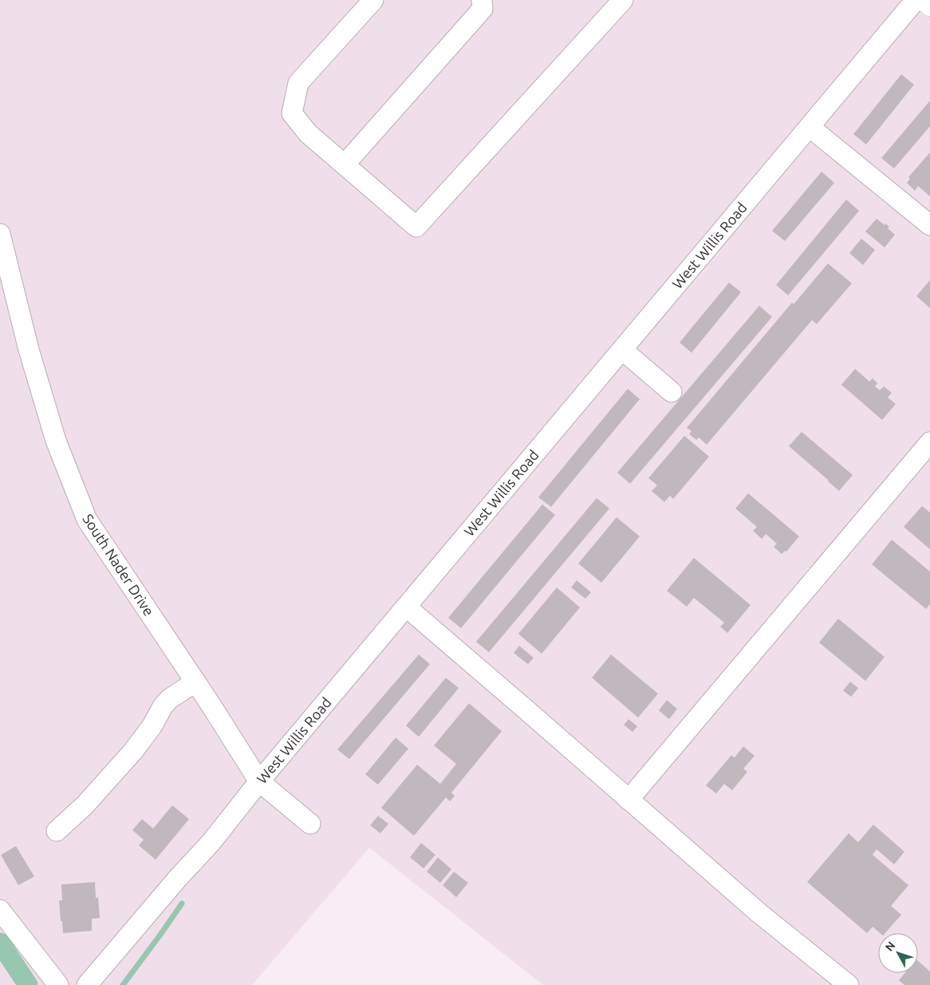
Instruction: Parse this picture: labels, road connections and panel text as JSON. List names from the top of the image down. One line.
{"streets":{"street":["West Willis Road","South Nader Drive"]},"crossings":[["West Willis Road","South Nader Drive"]],"north":"top left"}
